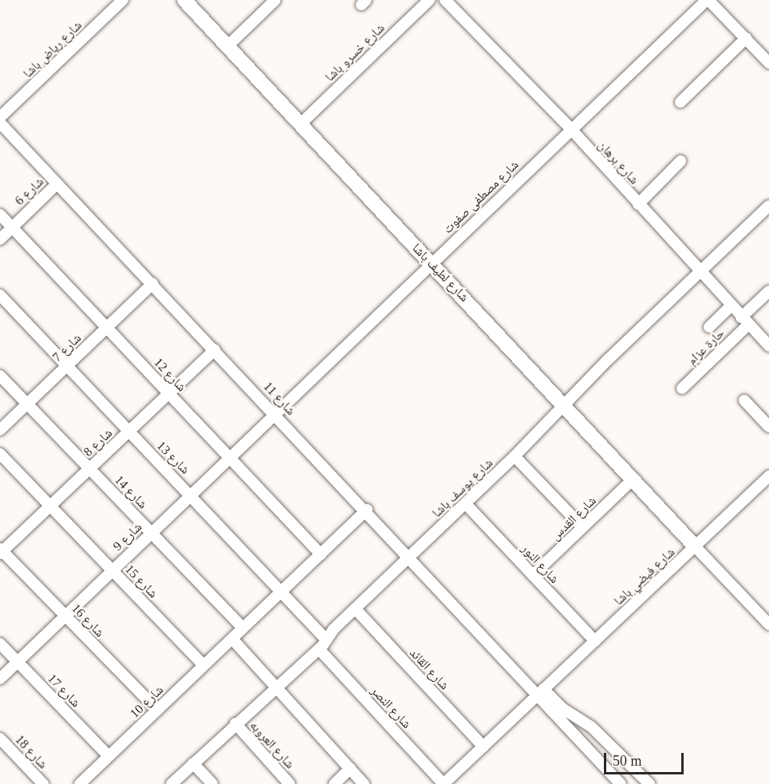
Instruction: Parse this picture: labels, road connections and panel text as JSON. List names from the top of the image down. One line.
{"streets":{"street":["شارع رياض باشا","شارع خسرو باشا","شارع برهان","شارع 6","شارع مصطفى صفوت","شارع لطيف باشا","حارة عزام","شارع 7","شارع 12","شارع 11","شارع 8","شارع 13","شارع يوسف باشا","شارع 14","شارع القدس","شارع 9","شارع النور","شارع فيضي باشا","شارع 15","شارع 16","شارع القائد","شارع 17","شارع 10","شارع النصر","شارع العروبه","شارع 18"]},"crossings":[["شارع خسرو باشا","شارع لطيف باشا"],["شارع برهان","شارع مصطفى صفوت"],["شارع برهان","حارة عزام"],["شارع برهان","شارع يوسف باشا"],["شارع 6","شارع 12"],["شارع 6","شارع 11"],["شارع مصطفى صفوت","شارع لطيف باشا"],["شارع مصطفى صفوت","شارع 11"],["شارع مصطفى صفوت","شارع 9"],["شارع لطيف باشا","شارع يوسف باشا"],["شارع لطيف باشا","شارع القدس"],["شارع لطيف باشا","شارع فيضي باشا"],["شارع 7","شارع 12"],["شارع 7","شارع 11"],["شارع 7","شارع 13"],["شارع 7","شارع 14"],["شارع 12","شارع 8"],["شارع 12","شارع 9"],["شارع 12","شارع 10"],["شارع 11","شارع 8"],["شارع 11","شارع يوسف باشا"],["شارع 11","شارع 9"],["شارع 11","شارع فيضي باشا"],["شارع 11","شارع 10"],["شارع 8","شارع 13"],["شارع 8","شارع 14"],["شارع 8","شارع 15"],["شارع 8","شارع 16"],["شارع 13","شارع يوسف باشا"],["شارع 13","شارع 9"],["شارع 13","شارع 10"],["شارع يوسف باشا","شارع النور"],["شارع يوسف باشا","شارع القائد"],["شارع يوسف باشا","شارع النصر"],["شارع يوسف باشا","شارع العروبه"],["شارع 14","شارع 9"],["شارع 14","شارع 10"],["شارع القدس","شارع النور"],["شارع 9","شارع 15"],["شارع 9","شارع 16"],["شارع 9","شارع 17"],["شارع النور","شارع فيضي باشا"],["شارع فيضي باشا","شارع القائد"],["شارع فيضي باشا","شارع النصر"],["شارع 15","شارع 10"],["شارع 16","شارع 10"],["شارع 17","شارع 10"]],"scale_bar":"50 m"}
